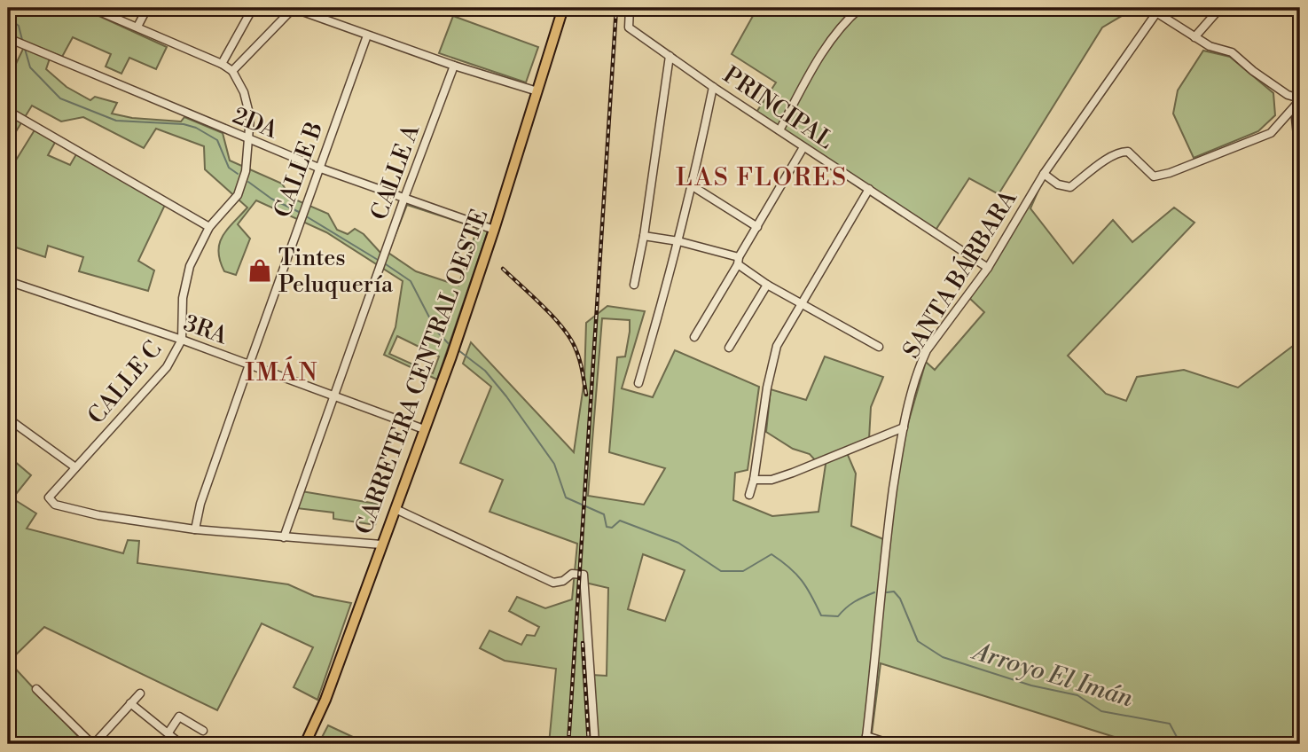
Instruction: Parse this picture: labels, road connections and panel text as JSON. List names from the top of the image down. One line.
{"streets":{"main road":["CARRETERA CENTRAL OESTE"],"street":["PRINCIPAL","2DA","CALLE B","CALLE A","SANTA BÁRBARA","3RA","CALLE C"]},"crossings":[["PRINCIPAL","SANTA BÁRBARA"],["2DA","CALLE B"],["2DA","CALLE A"],["2DA","CARRETERA CENTRAL OESTE"],["2DA","CALLE C"],["CALLE B","3RA"],["CALLE B","CALLE C"],["CALLE A","3RA"],["3RA","CARRETERA CENTRAL OESTE"],["3RA","CALLE C"]],"districts":["LAS FLORES","IMÁN"],"water":["Arroyo El Imán"],"places":{"shop":["Tintes Peluquería"]}}
